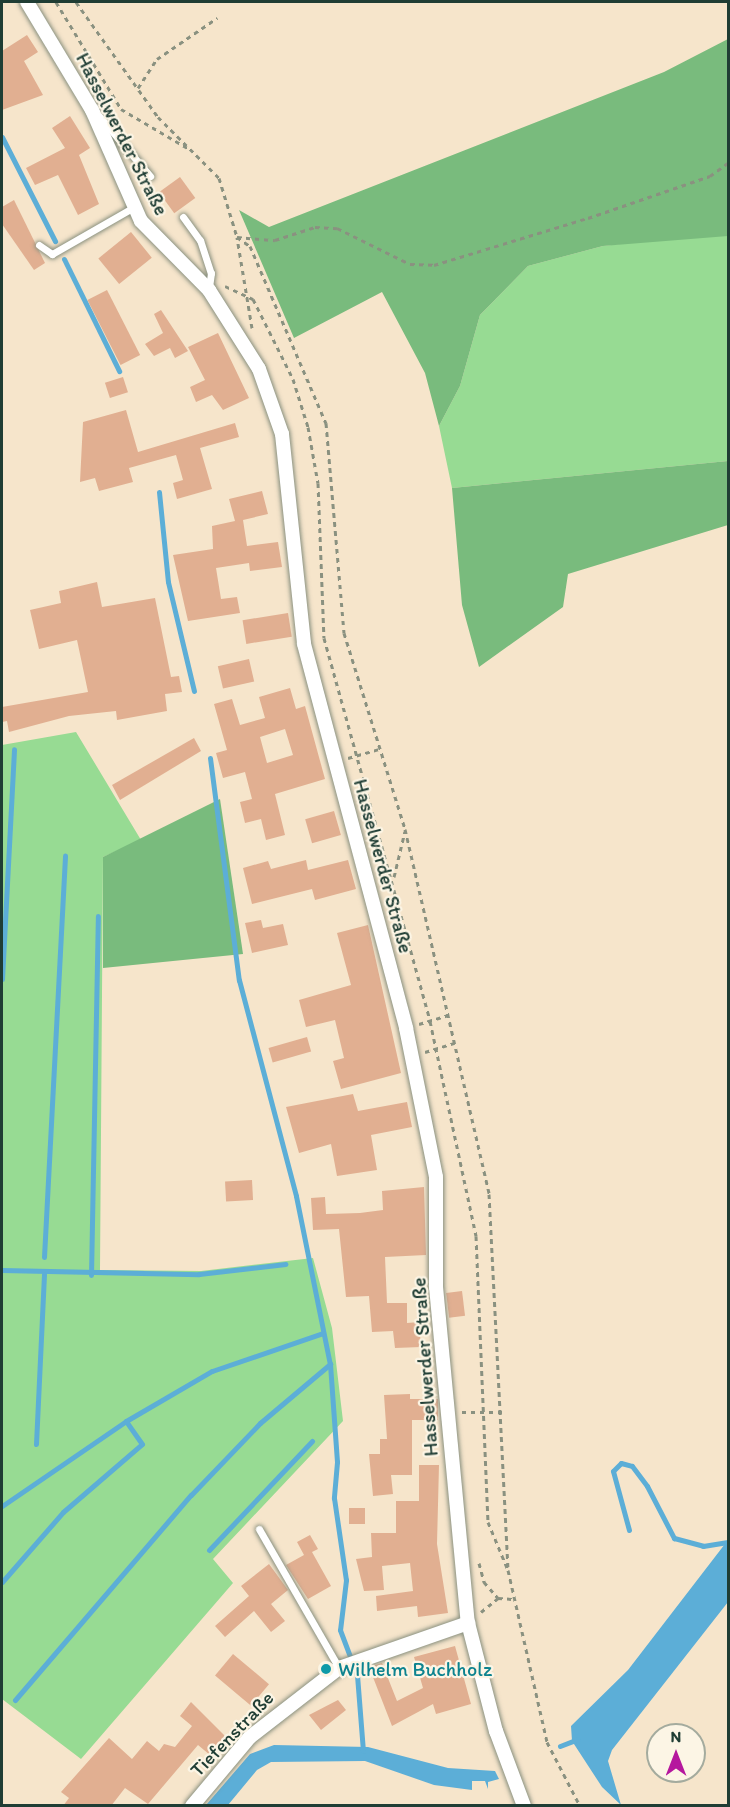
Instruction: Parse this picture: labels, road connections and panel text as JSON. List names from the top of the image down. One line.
{"streets":{"street":["Hasselwerder Straße","Tiefenstraße"]},"crossings":[["Hasselwerder Straße","Tiefenstraße"]],"places":["Wilhelm Buchholz"],"north":"top"}
